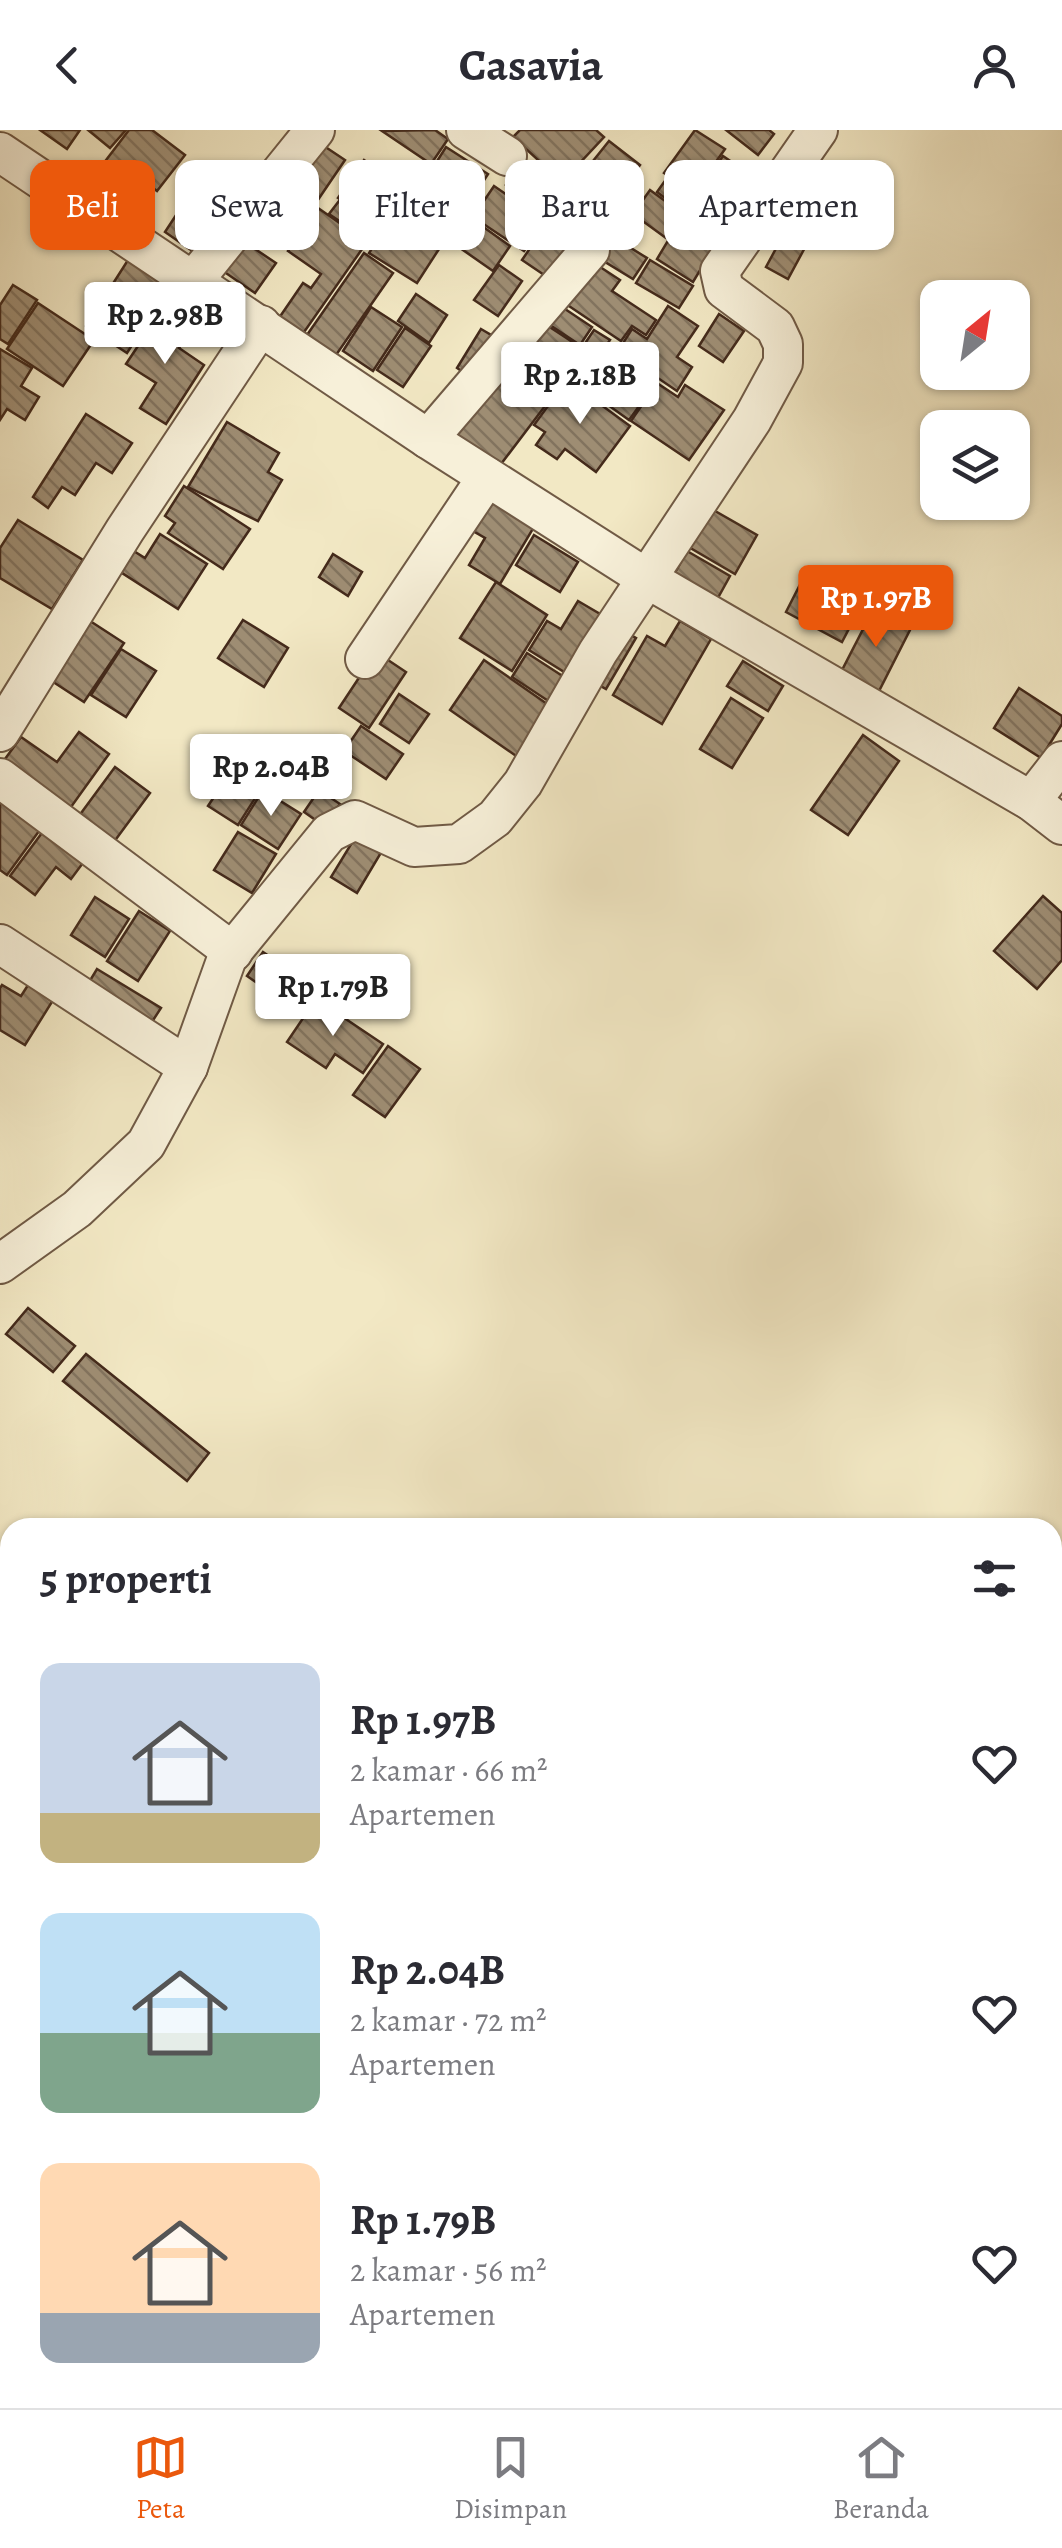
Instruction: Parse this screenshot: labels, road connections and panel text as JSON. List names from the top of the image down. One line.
{"north":"top right","page":{"header":"Casavia","chip":["Beli","Sewa","Filter","Baru","Apartemen"],"price":["Rp 2.98B","Rp 2.18B","Rp 1.97B","Rp 2.04B","Rp 1.79B"],"heading":"5 properti","list":[{"name":"Rp 1.97B","note":"2 kamar · 66 m² · Apartemen"},{"name":"Rp 2.04B","note":"2 kamar · 72 m² · Apartemen"},{"name":"Rp 1.79B","note":"2 kamar · 56 m² · Apartemen"}],"tabs":["Peta","Disimpan","Beranda"]}}
